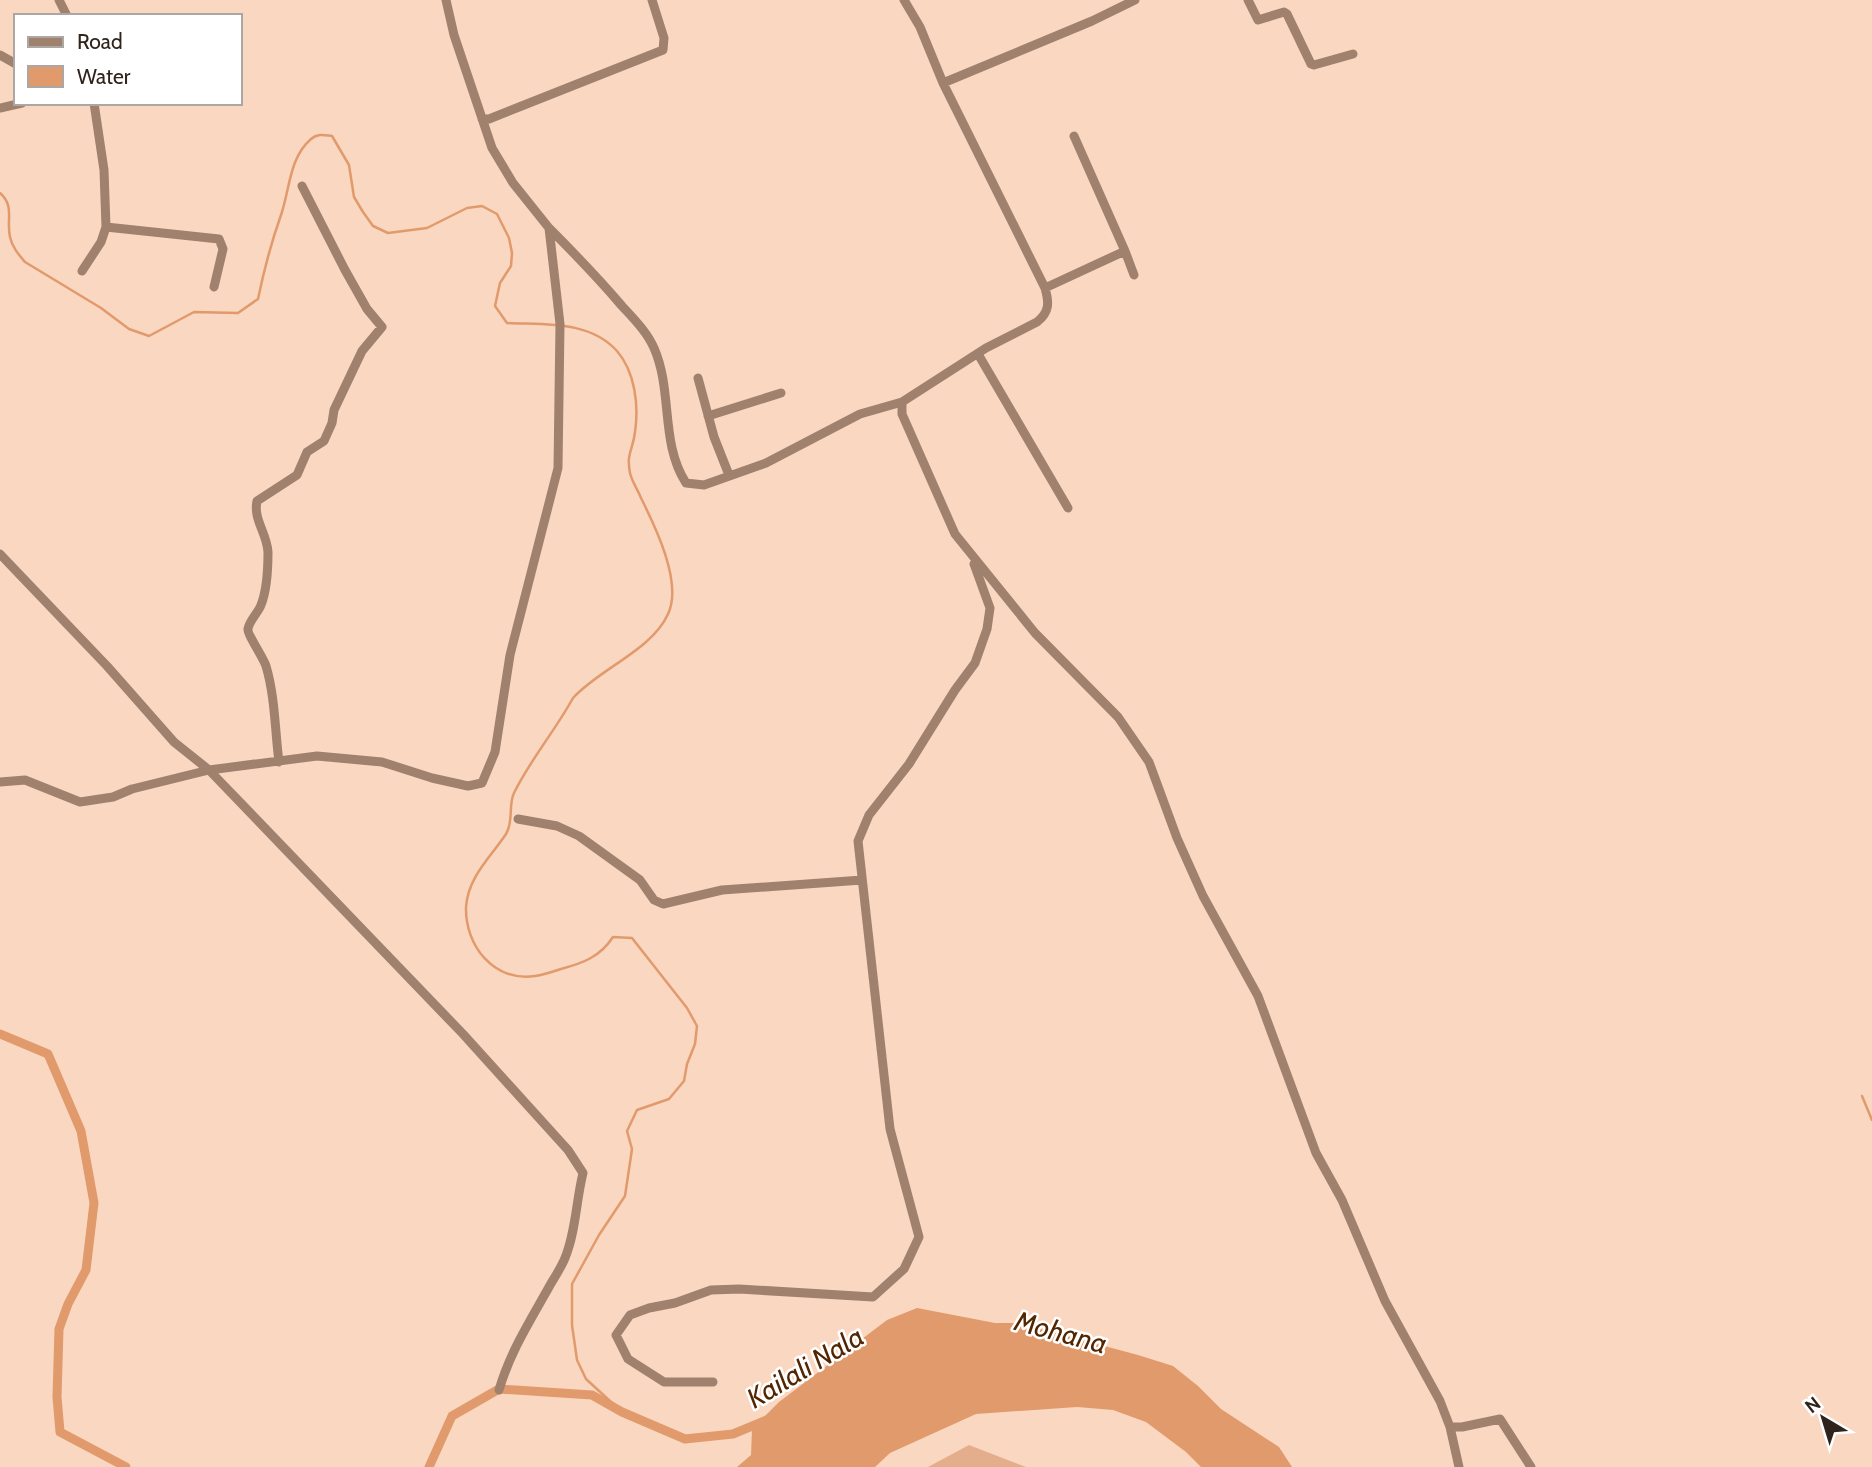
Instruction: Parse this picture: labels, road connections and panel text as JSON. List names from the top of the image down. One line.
{"water":["Mohana","Kailali Nala"],"legend":["Road","Water"],"north":"top left"}
